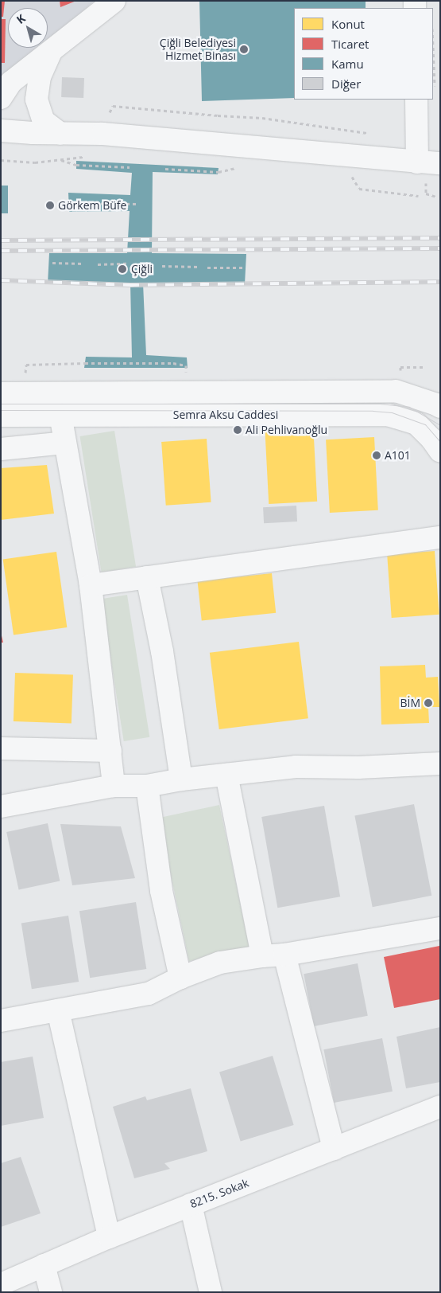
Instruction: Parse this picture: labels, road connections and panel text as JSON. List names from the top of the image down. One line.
{"streets":{"street":["Semra Aksu Caddesi","8215. Sokak"]},"places":["Çiğli Belediyesi Hizmet Binası","Görkem Büfe","Çiğli","Ali Pehlivanoğlu","A101","BİM"],"legend":["Konut","Ticaret","Kamu","Diğer"],"north":"top left"}
